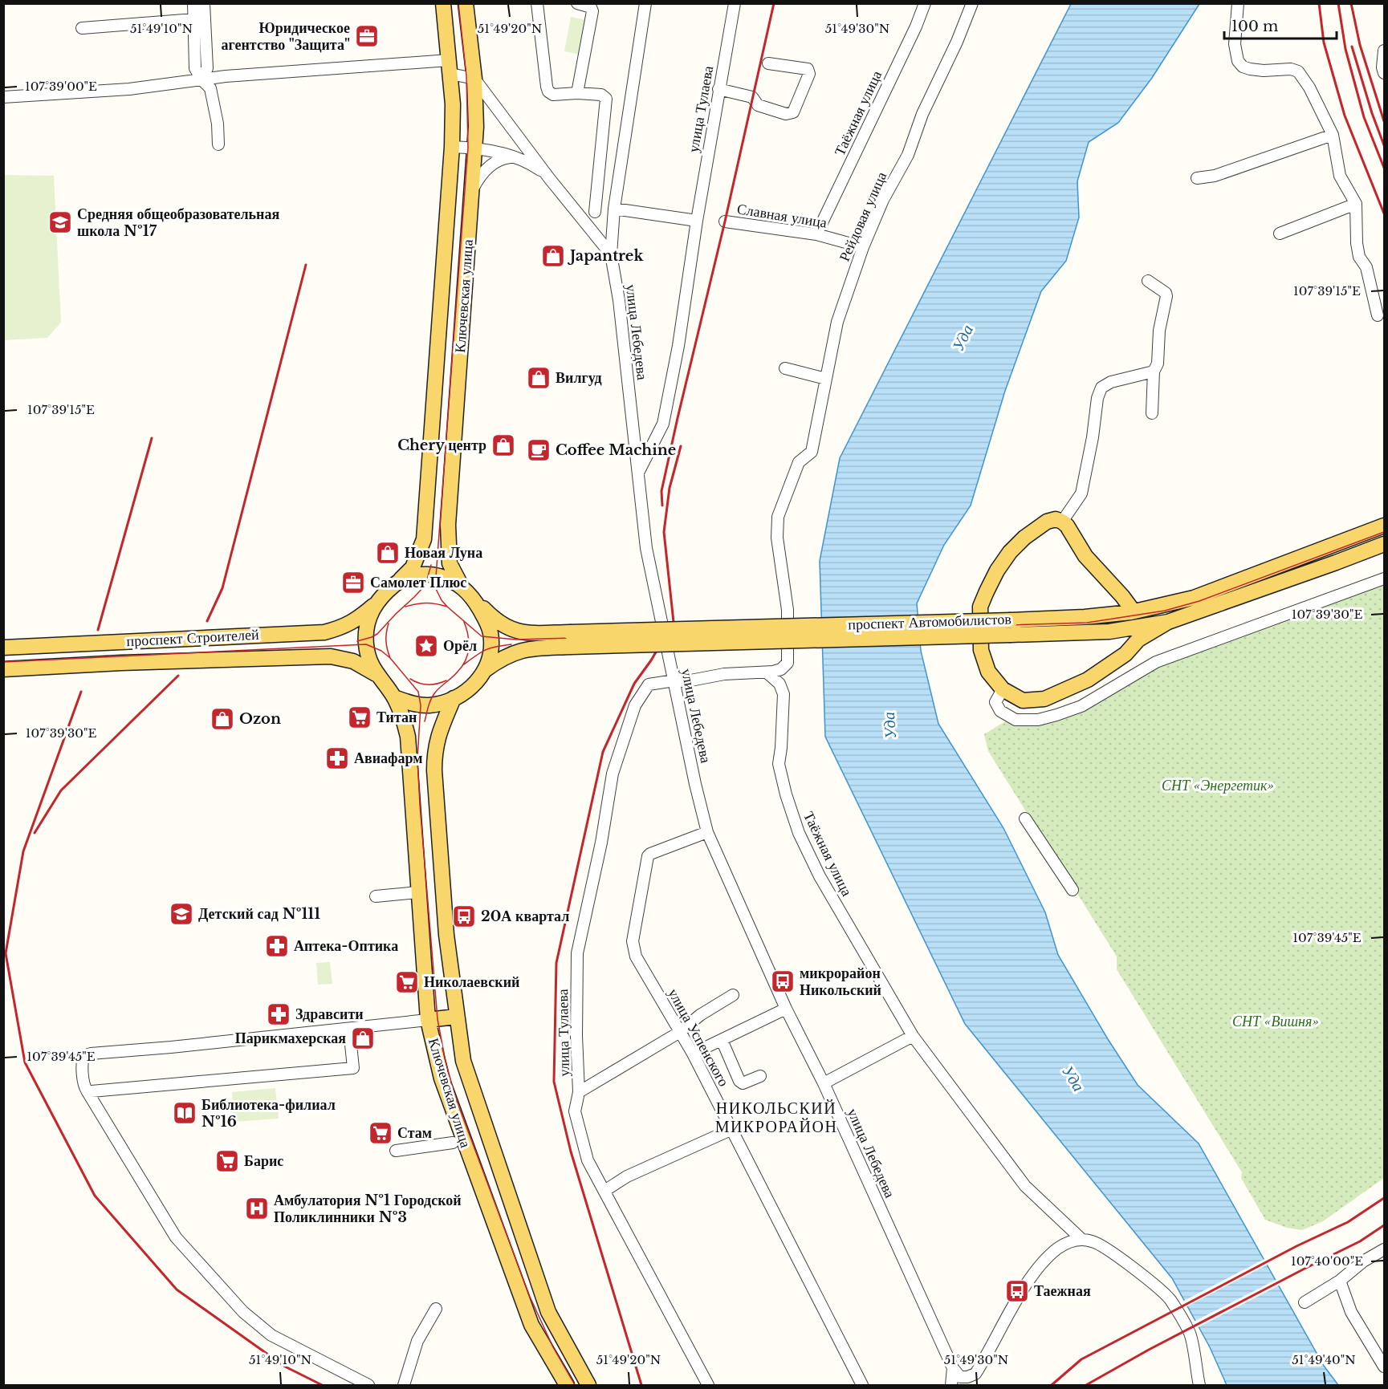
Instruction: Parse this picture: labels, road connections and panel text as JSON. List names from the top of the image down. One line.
{"streets":{"main road":["Ключевская улица","проспект Автомобилистов","проспект Строителей"],"street":["улица Тулаева","Таёжная улица","Славная улица","Рейдовая улица","улица Лебедева","улица Успенского"]},"crossings":[["улица Тулаева","Таёжная улица"],["улица Тулаева","Рейдовая улица"],["улица Тулаева","улица Лебедева"],["Таёжная улица","Славная улица"],["Таёжная улица","Рейдовая улица"],["Славная улица","Рейдовая улица"],["Ключевская улица","проспект Автомобилистов"],["Ключевская улица","проспект Строителей"],["улица Лебедева","улица Успенского"],["проспект Автомобилистов","проспект Строителей"]],"districts":["НИКОЛЬСКИЙ МИКРОРАЙОН"],"water":["Уда"],"parks":["СНТ «Энергетик»","СНТ «Вишня»"],"places":{"office":["Юридическое агентство \"Защита\"","Самолет Плюс"],"school or university":["Средняя общеобразовательная школа №17","Детский сад №111"],"shop":["Japantrek","Вилгуд","Chery центр","Новая Луна","Ozon","Парикмахерская"],"cafe":["Coffee Machine"],"place":["Орёл"],"supermarket":["Титан","Николаевский","Стам","Барис"],"pharmacy":["Авиафарм","Аптека-Оптика","Здравсити"],"bus stop":["20А квартал","микрорайон Никольский","Таежная"],"library":["Библиотека-филиал №16"],"hospital":["Амбулатория №1 Городской Поликлинники №3"]},"scale_bar":"100 m","coordinates":["51°49'10\"N","51°49'20\"N","51°49'30\"N","107°39'00\"E","107°39'15\"E","107°39'30\"E","107°39'45\"E","107°40'00\"E","51°49'40\"N"]}
